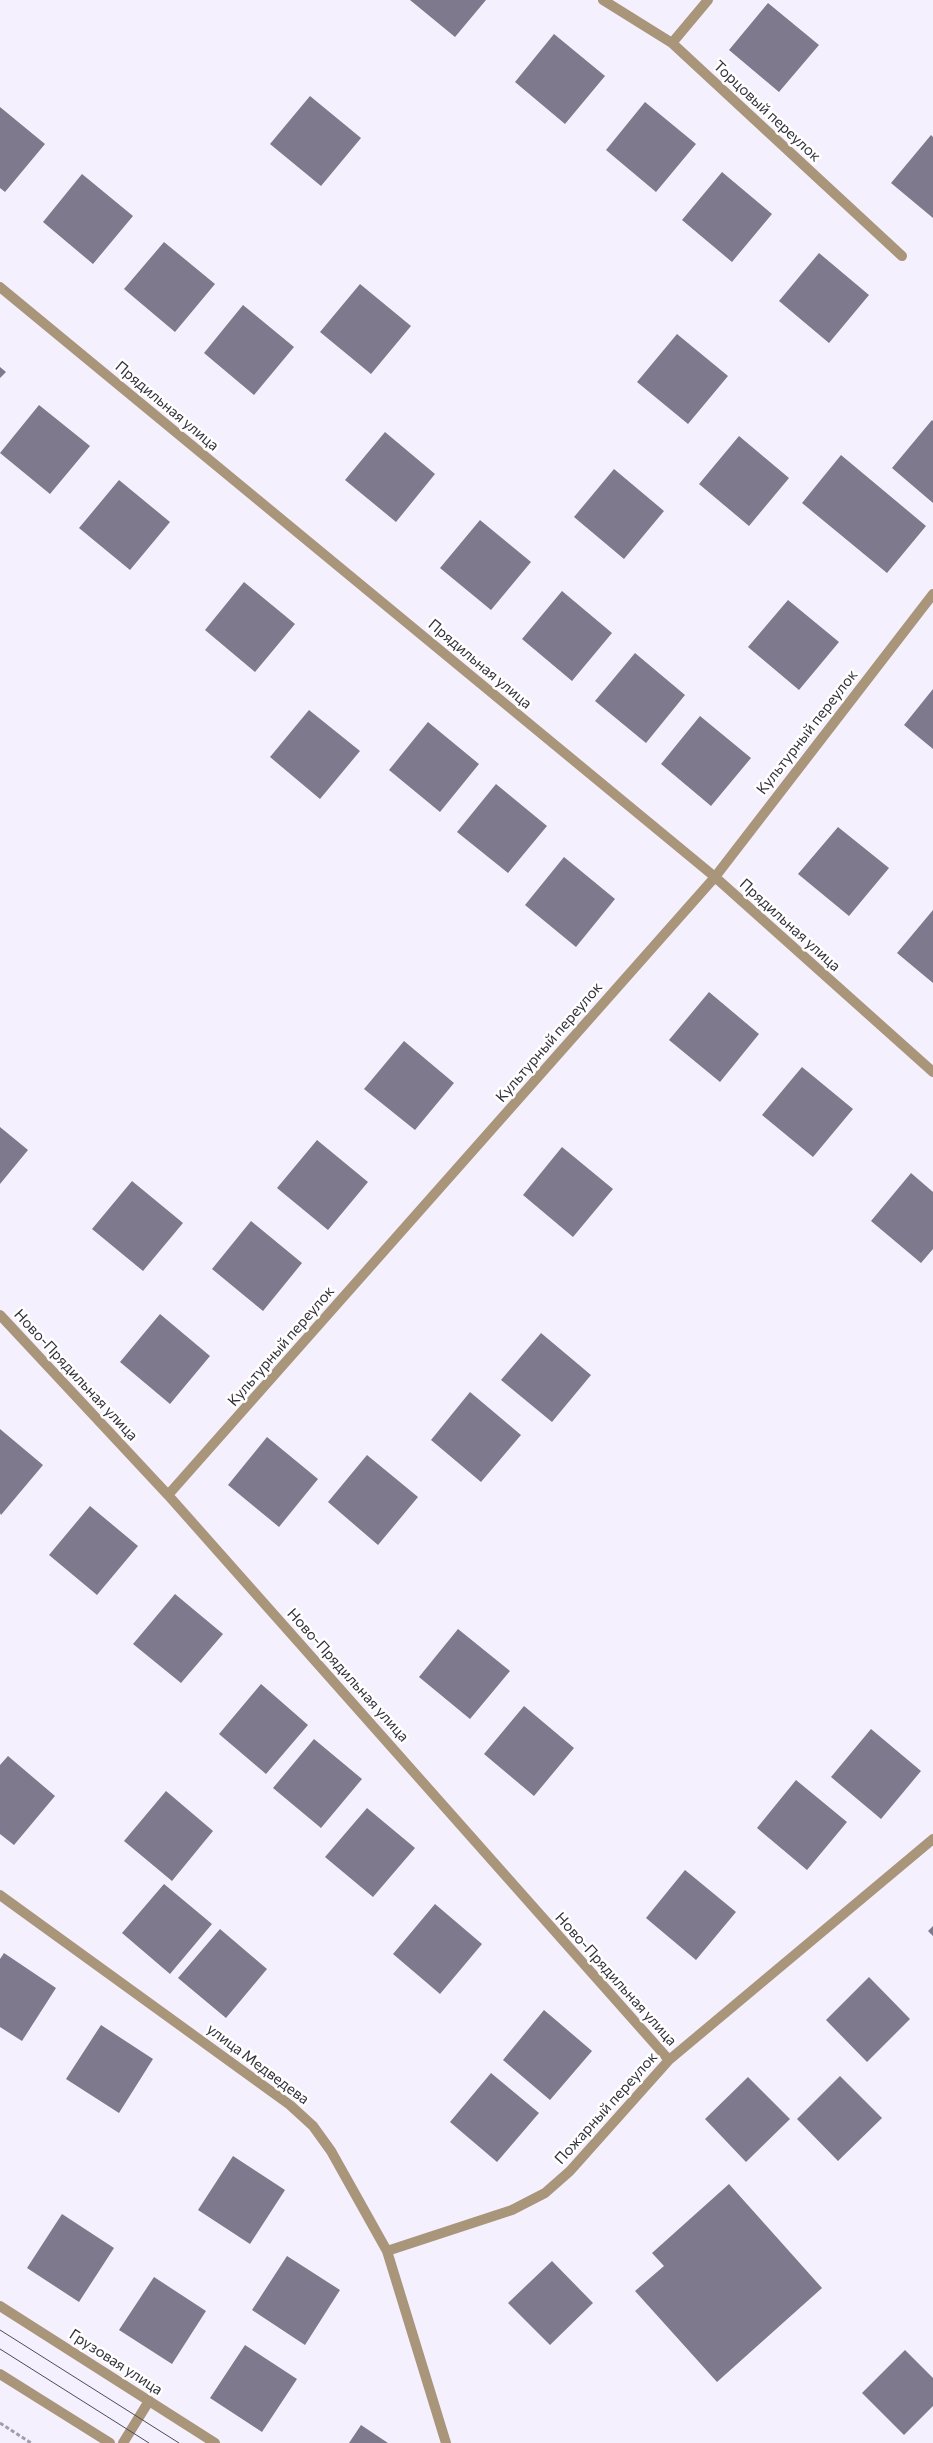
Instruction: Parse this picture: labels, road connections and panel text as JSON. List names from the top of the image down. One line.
{"streets":{"street":["Торцовый переулок","Прядильная улица","Культурный переулок","Ново-Прядильная улица","улица Медведева","Пожарный переулок","Грузовая улица"]},"crossings":[["Прядильная улица","Культурный переулок"],["Культурный переулок","Ново-Прядильная улица"],["Ново-Прядильная улица","Пожарный переулок"],["улица Медведева","Пожарный переулок"]]}
